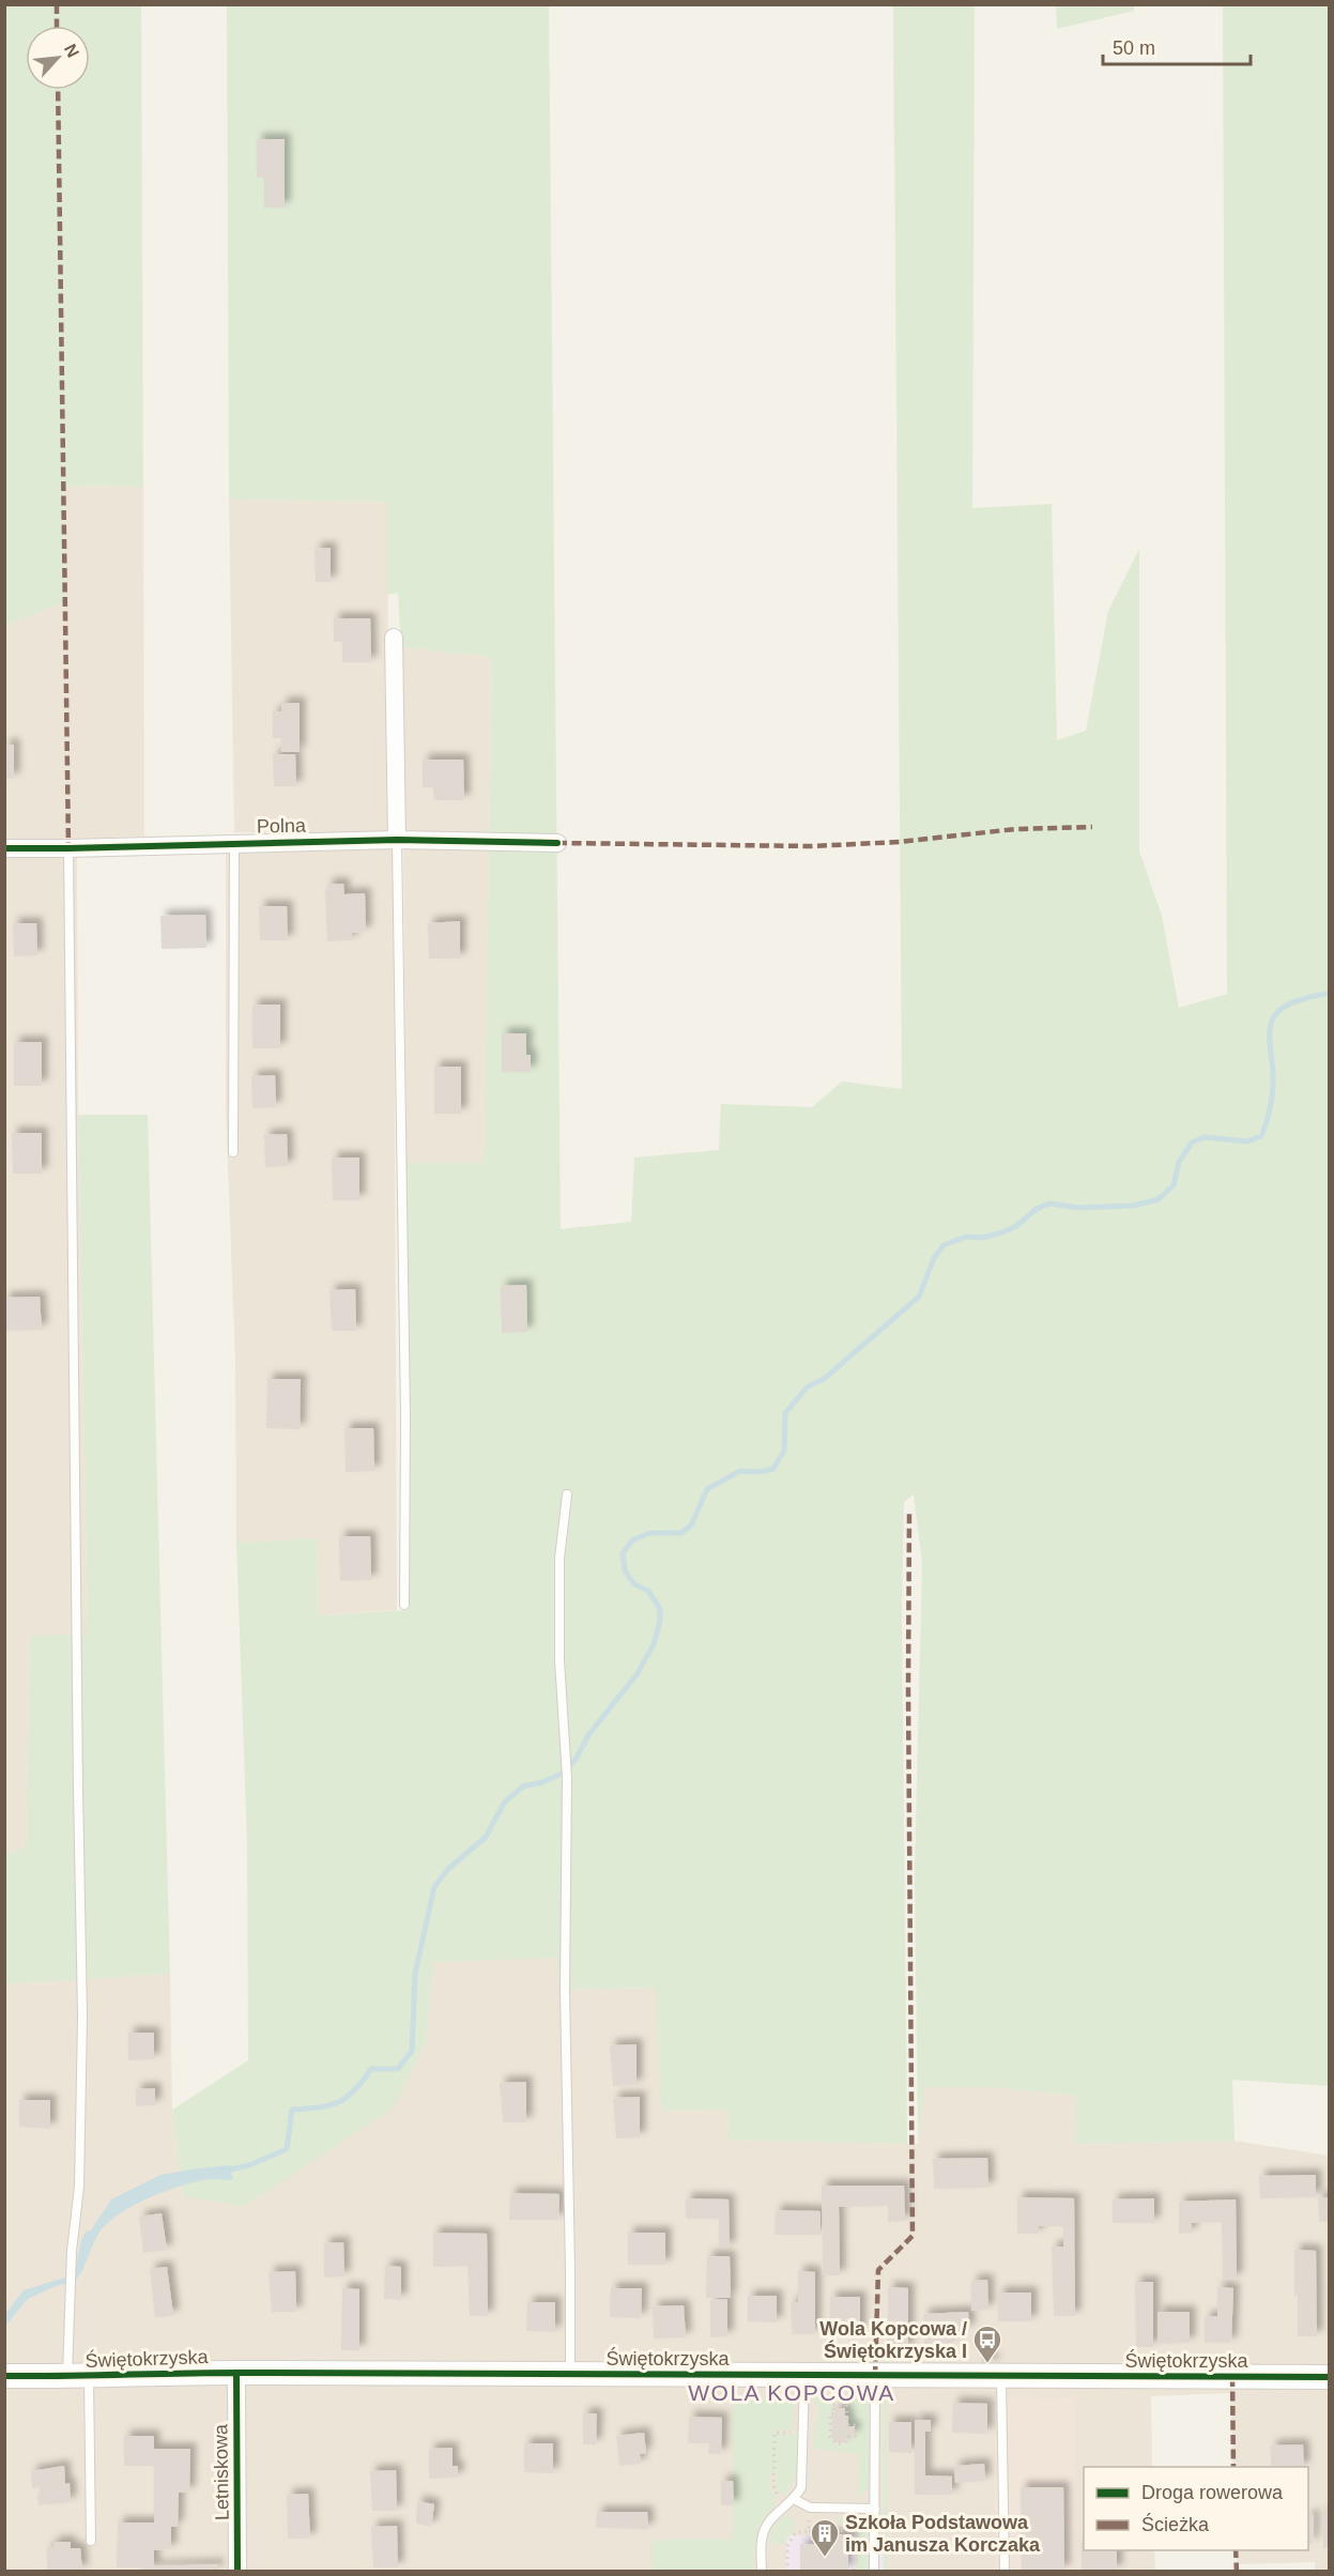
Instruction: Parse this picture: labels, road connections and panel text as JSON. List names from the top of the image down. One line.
{"streets":{"street":["Polna","Świętokrzyska","Letniskowa"]},"crossings":[["Świętokrzyska","Letniskowa"]],"districts":["WOLA KOPCOWA"],"places":{"bus stop":["Wola Kopcowa / Świętokrzyska I"],"building":["Szkoła Podstawowa im Janusza Korczaka"]},"legend":["Droga rowerowa","Ścieżka"],"scale_bar":"50 m","north":"top right"}
